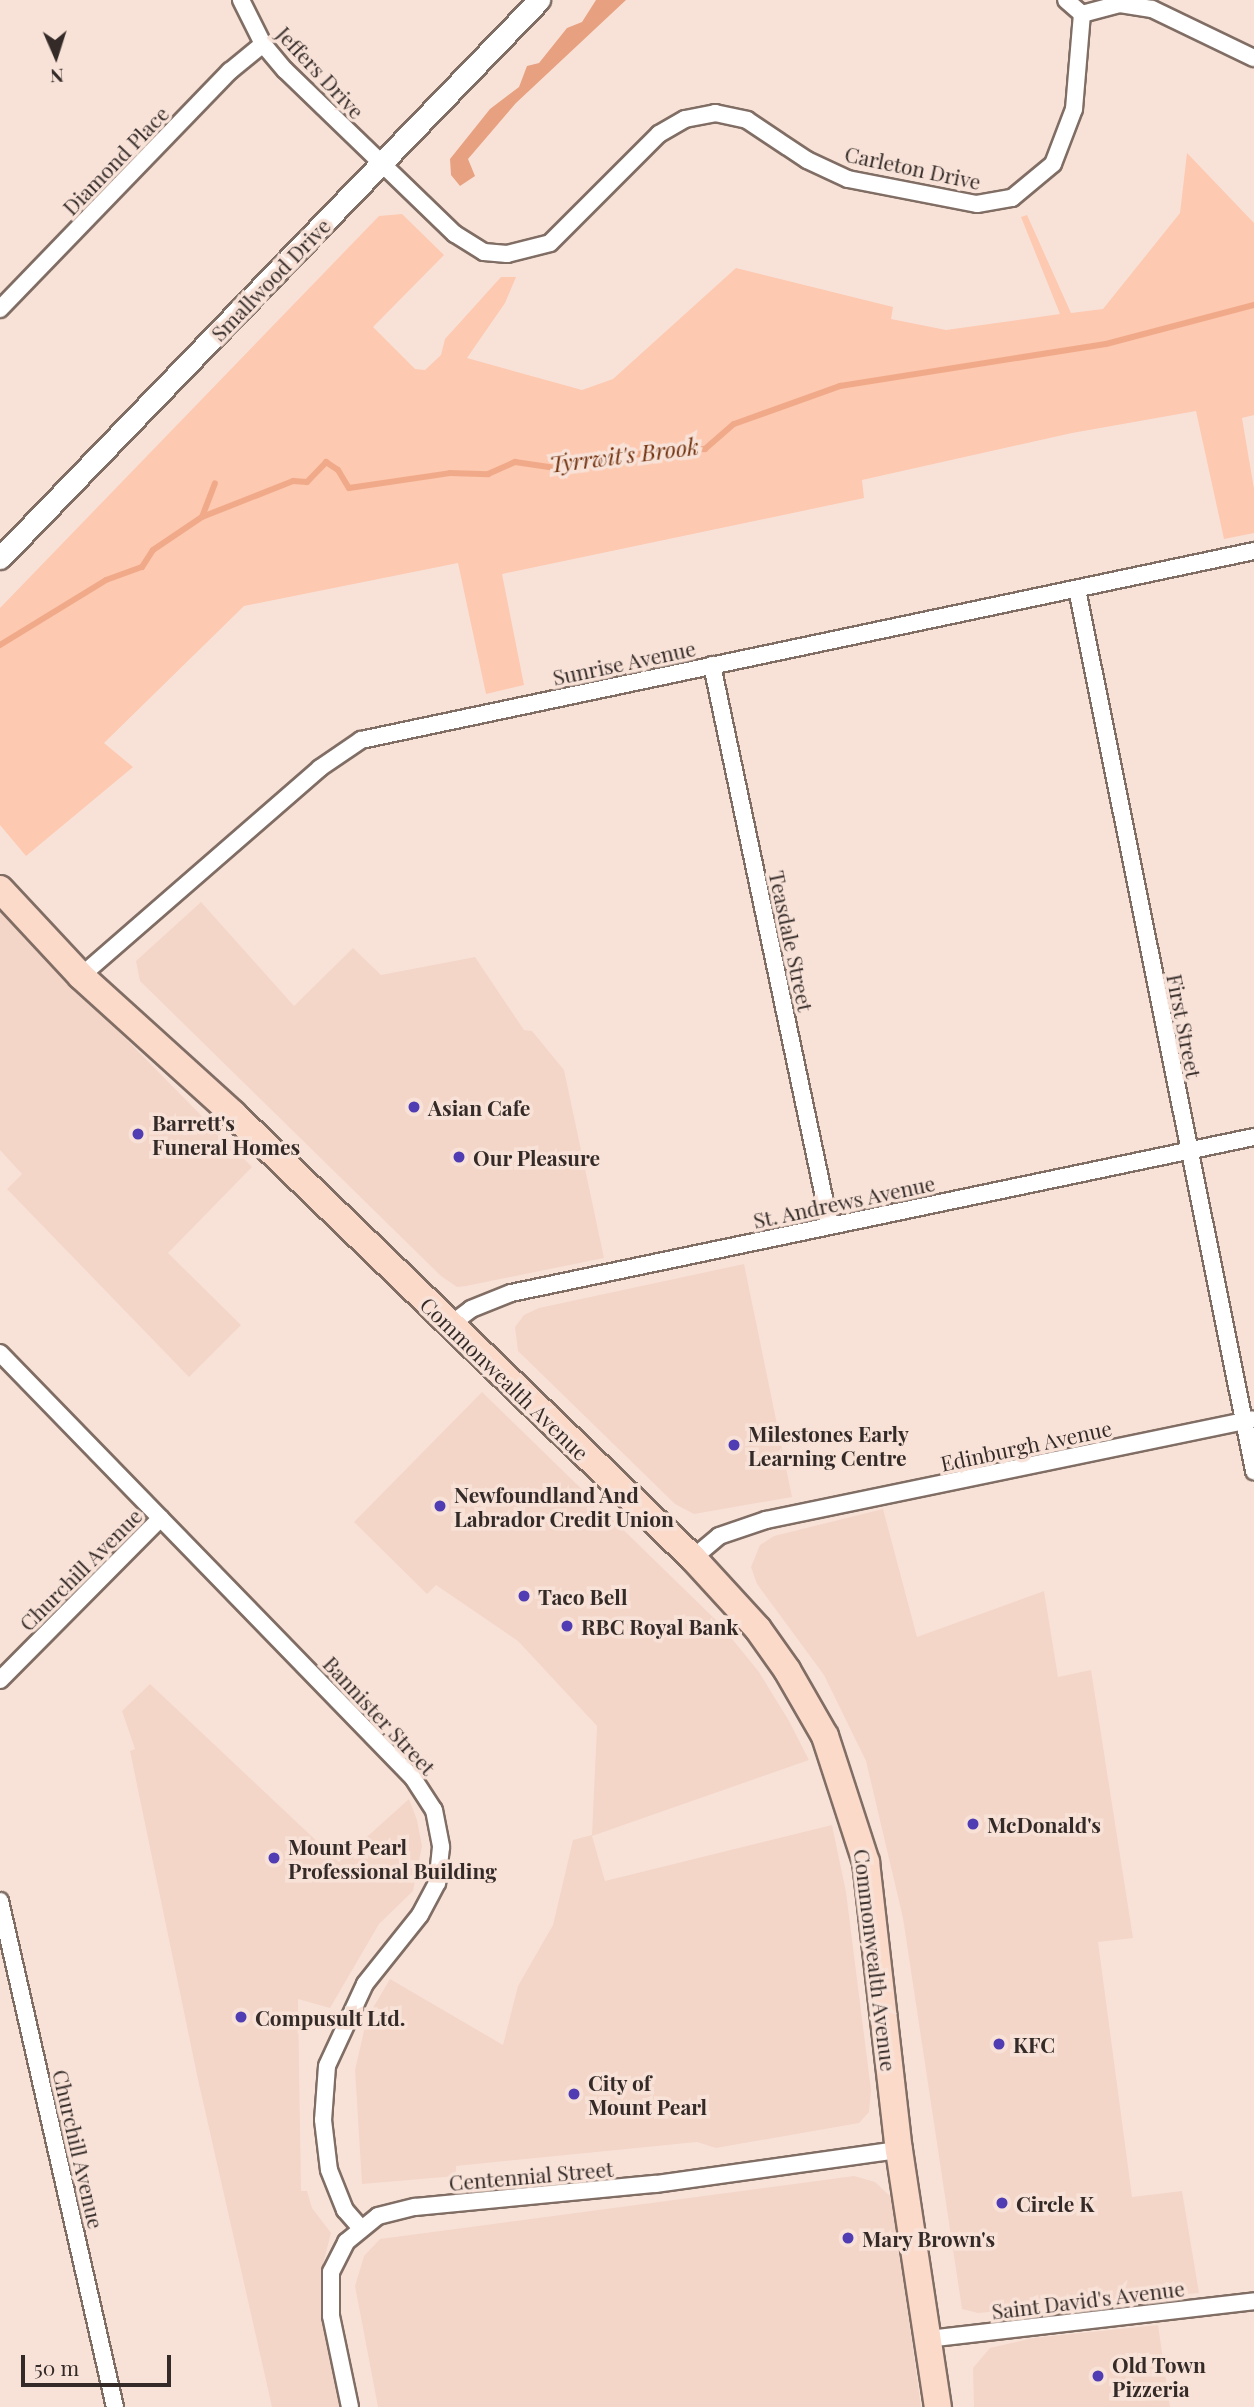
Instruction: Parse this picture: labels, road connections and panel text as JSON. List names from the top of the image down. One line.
{"streets":{"main road":["Commonwealth Avenue"],"street":["Jeffers Drive","Diamond Place","Carleton Drive","Smallwood Drive","Sunrise Avenue","Teasdale Street","First Street","St. Andrews Avenue","Edinburgh Avenue","Churchill Avenue","Bannister Street","Centennial Street","Saint David's Avenue"]},"crossings":[["Jeffers Drive","Diamond Place"],["Jeffers Drive","Carleton Drive"],["Jeffers Drive","Smallwood Drive"],["Carleton Drive","Smallwood Drive"],["Sunrise Avenue","Teasdale Street"],["Sunrise Avenue","First Street"],["Sunrise Avenue","Commonwealth Avenue"],["Teasdale Street","St. Andrews Avenue"],["First Street","St. Andrews Avenue"],["First Street","Edinburgh Avenue"],["St. Andrews Avenue","Commonwealth Avenue"],["Commonwealth Avenue","Edinburgh Avenue"],["Commonwealth Avenue","Centennial Street"],["Commonwealth Avenue","Saint David's Avenue"],["Churchill Avenue","Bannister Street"],["Bannister Street","Centennial Street"]],"water":["Tyrrwit's Brook"],"places":["Asian Cafe","Barrett's Funeral Homes","Our Pleasure","Milestones Early Learning Centre","Newfoundland And Labrador Credit Union","Taco Bell","RBC Royal Bank","McDonald's","Mount Pearl Professional Building","Compusult Ltd.","KFC","City of Mount Pearl","Circle K","Mary Brown's","Old Town Pizzeria"],"scale_bar":"50 m","north":"bottom"}
